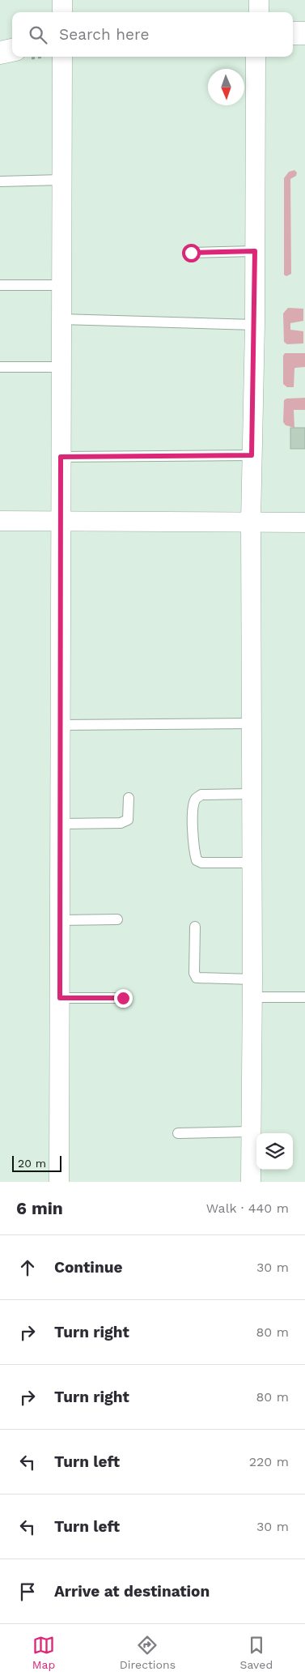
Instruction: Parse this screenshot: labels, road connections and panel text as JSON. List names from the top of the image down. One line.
{"scale_bar":"20 m","north":"bottom","page":{"search":"Search here","scale":"20 m","heading":["6 min","Walk · 440 m"],"list":[["Continue","30 m"],["Turn right","80 m"],["Turn right","80 m"],["Turn left","220 m"],["Turn left","30 m"],"Arrive at destination"],"nav":["Map","Directions","Saved"]}}
